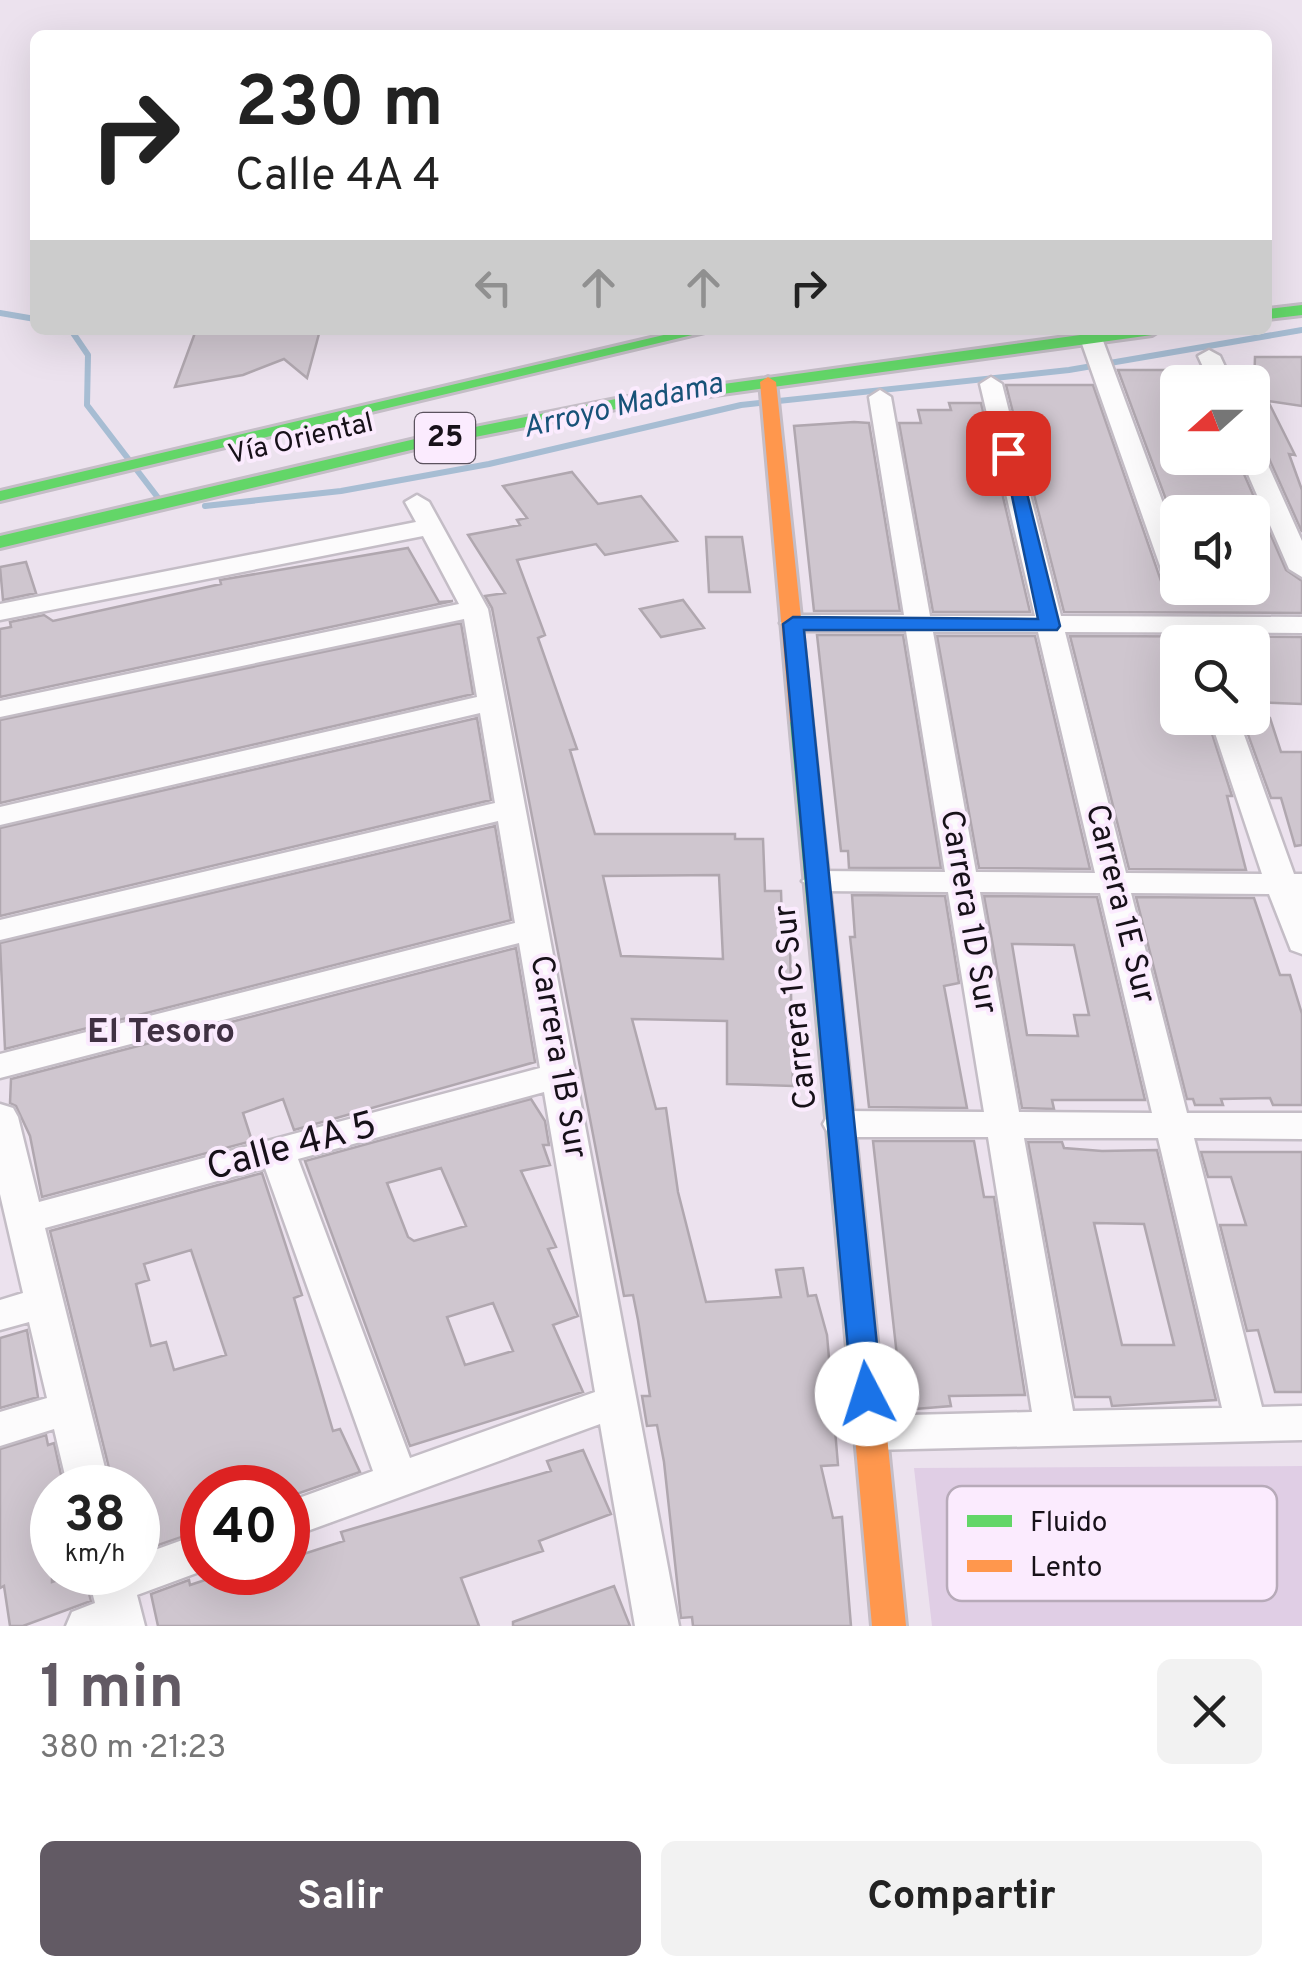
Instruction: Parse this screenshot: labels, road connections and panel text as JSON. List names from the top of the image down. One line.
{"streets":{"main road":["25","Vía Oriental","Carrera 1C Sur"],"street":["Carrera 1E Sur","Carrera 1D Sur","Carrera 1B Sur","Calle 4A 5"]},"crossings":[["Vía Oriental","Carrera 1C Sur"],["Carrera 1B Sur","Calle 4A 5"]],"districts":["El Tesoro"],"water":["Arroyo Madama"],"legend":["Fluido","Lento"],"north":"left","page":{"turn":["230 m","Calle 4A 4"],"speed":"38 km/h","limit":"40","heading":["1 min","380 m · 21:23"],"buttons":["Salir","Compartir"]}}
